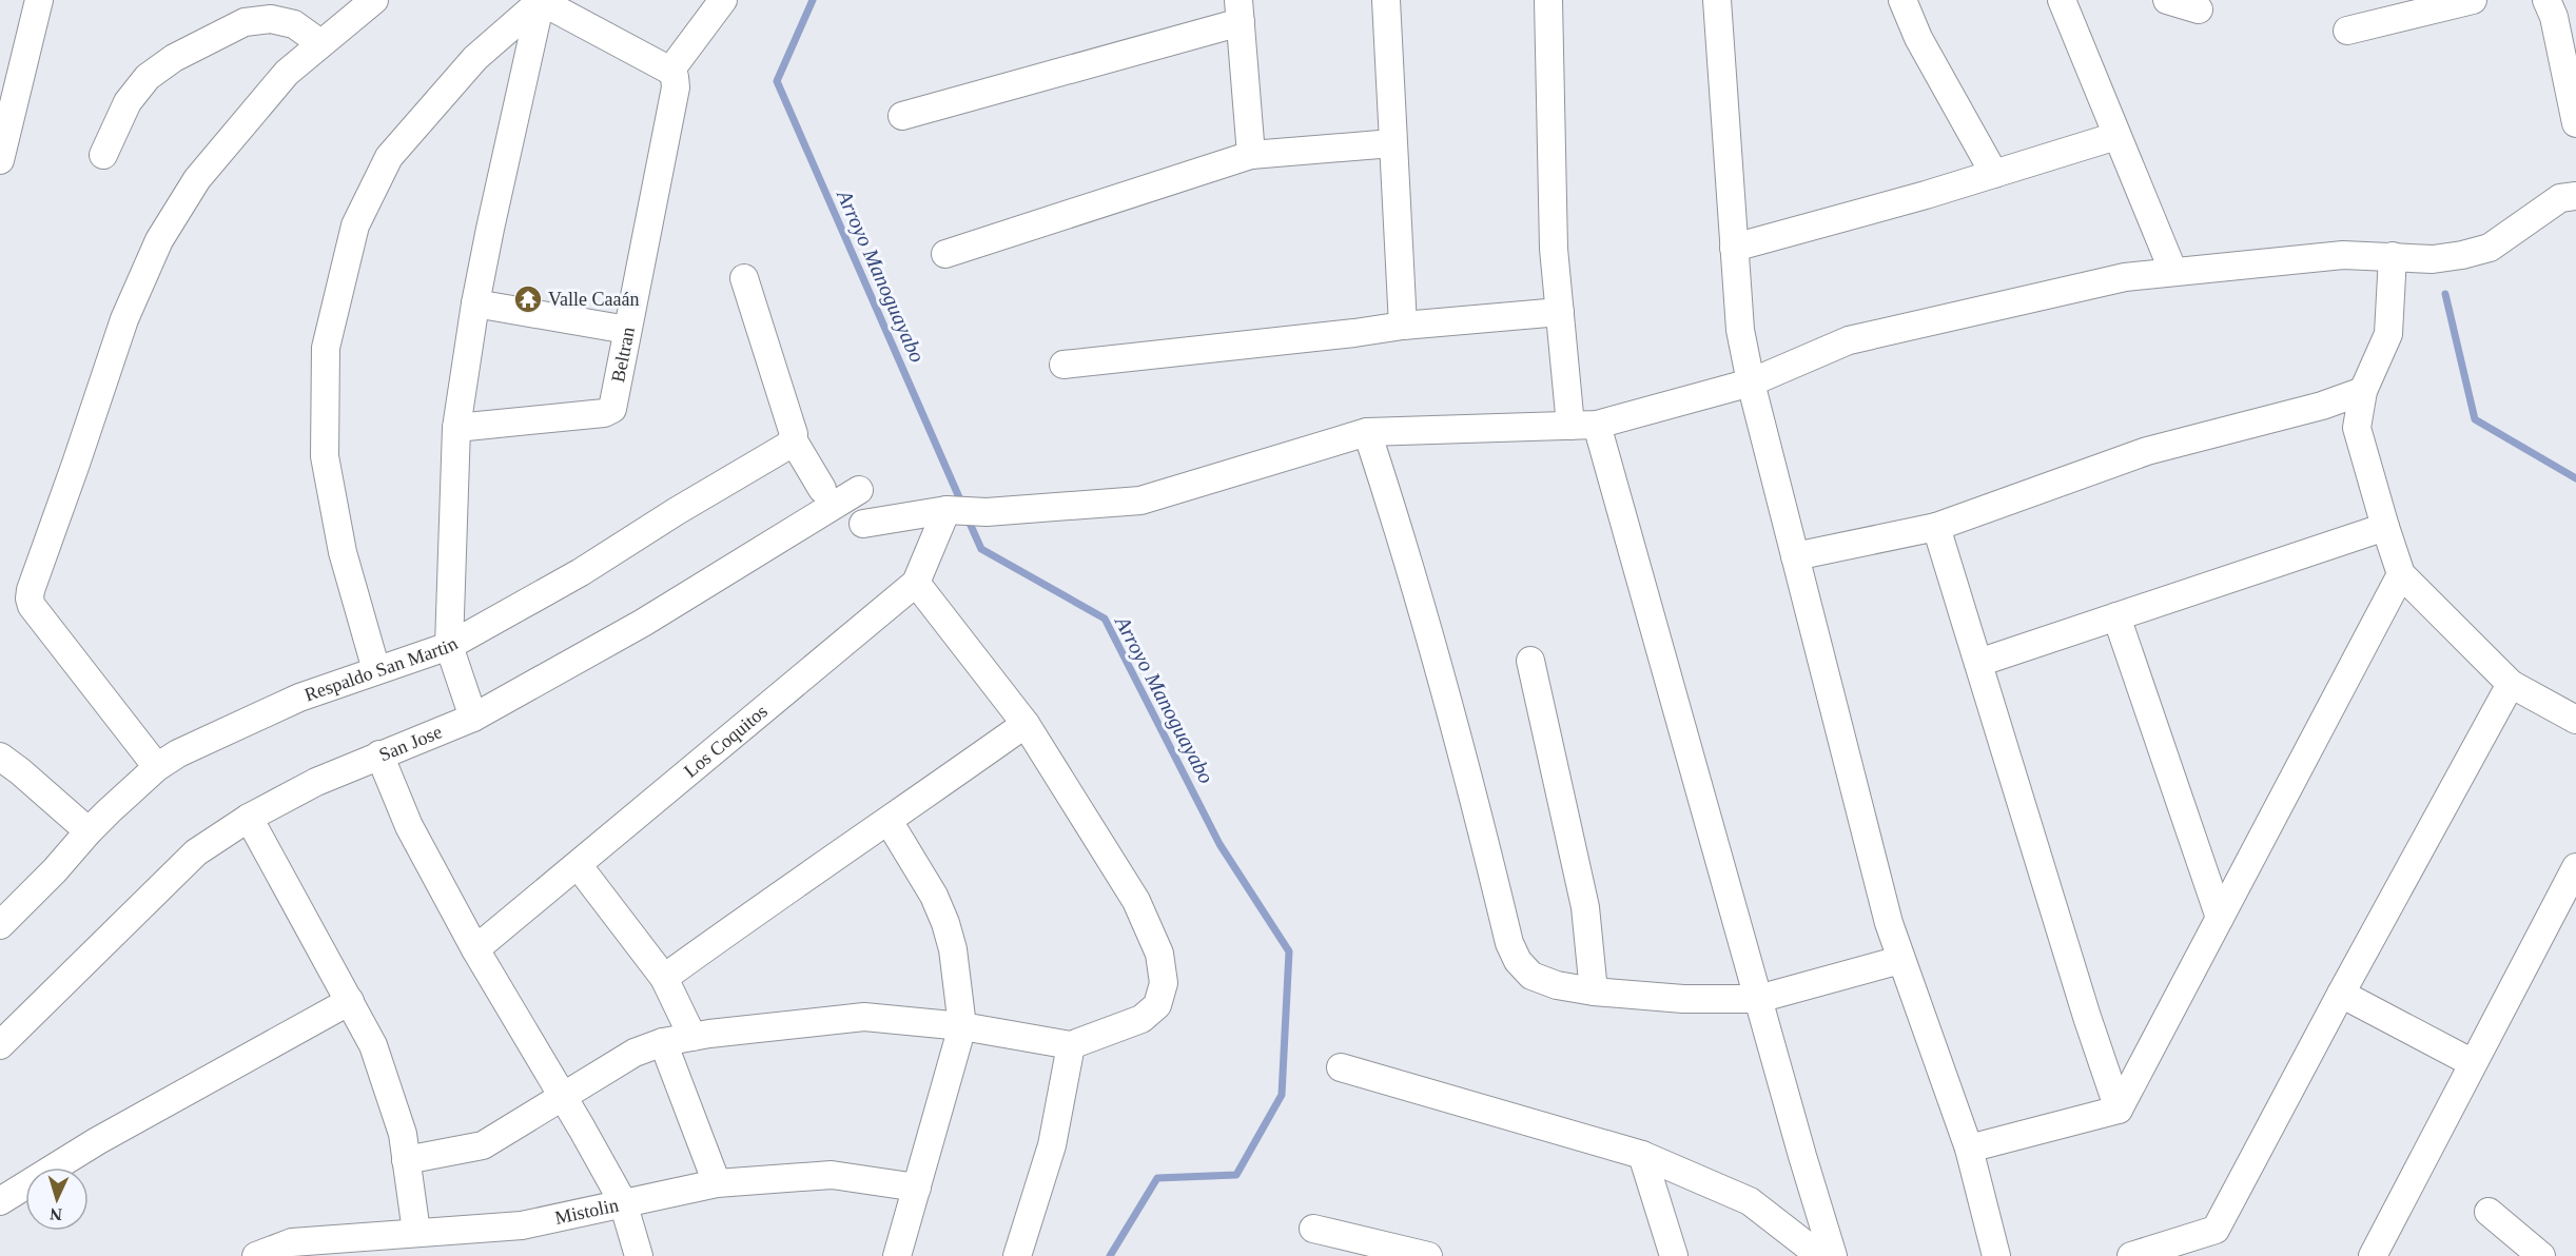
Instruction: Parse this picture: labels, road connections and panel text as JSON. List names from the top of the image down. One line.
{"streets":{"street":["Beltran","Respaldo San Martin","Los Coquitos","San Jose","Mistolin"]},"water":["Arroyo Manoguayabo"],"places":{"temple":["Valle Caaán"]},"north":"bottom"}
